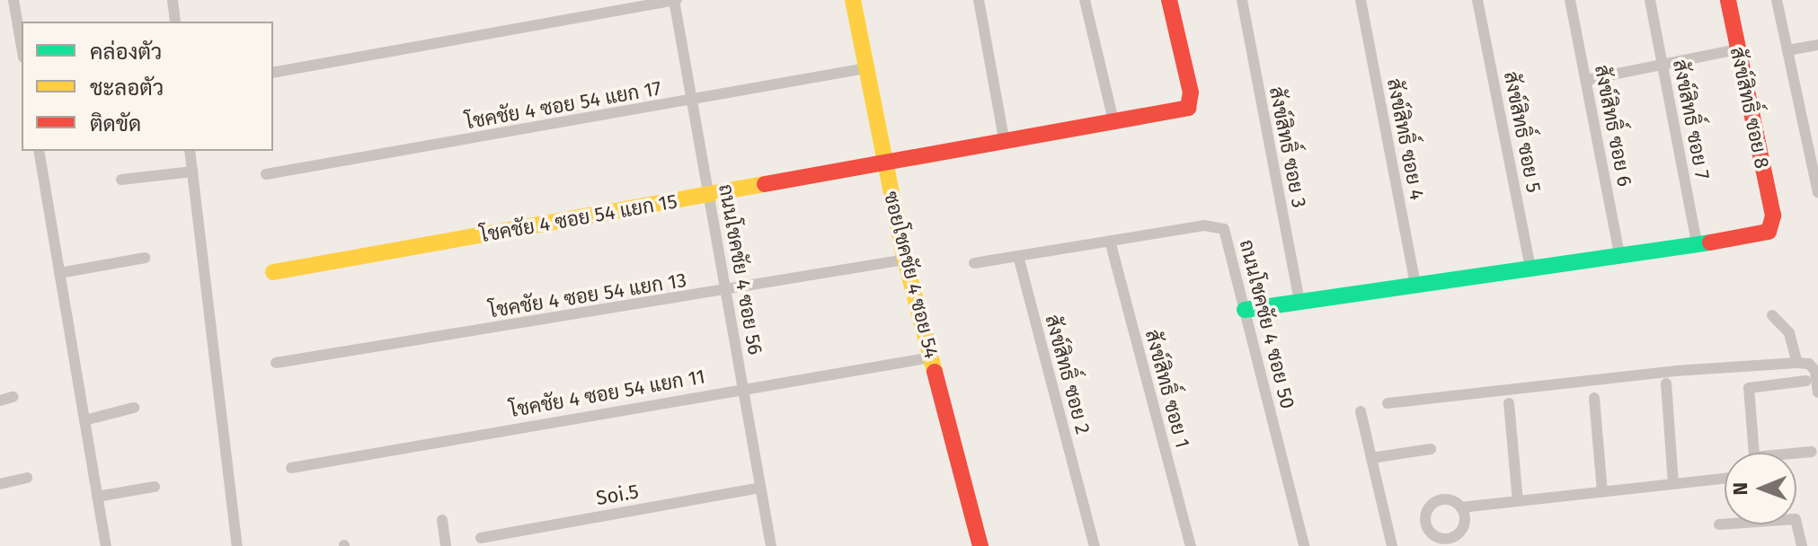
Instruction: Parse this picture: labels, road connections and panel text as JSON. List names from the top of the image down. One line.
{"streets":{"street":["โชคชัย 4 ซอย 54 แยก 17","สังข์สิทธิ์ ซอย 8","สังข์สิทธิ์ ซอย 7","สังข์สิทธิ์ ซอย 6","สังข์สิทธิ์ ซอย 5","สังข์สิทธิ์ ซอย 4","สังข์สิทธิ์ ซอย 3","โชคชัย 4 ซอย 54 แยก 15","ถนนโชคชัย 4 ซอย 56","ซอยโชคชัย 4 ซอย 54","โชคชัย 4 ซอย 54 แยก 13","ถนนโชคชัย 4 ซอย 50","สังข์สิทธิ์ ซอย 2","สังข์สิทธิ์ ซอย 1","โชคชัย 4 ซอย 54 แยก 11","Soi.5"]},"crossings":[["โชคชัย 4 ซอย 54 แยก 17","ถนนโชคชัย 4 ซอย 56"],["โชคชัย 4 ซอย 54 แยก 17","ซอยโชคชัย 4 ซอย 54"],["สังข์สิทธิ์ ซอย 8","สังข์สิทธิ์ ซอย 7"],["โชคชัย 4 ซอย 54 แยก 15","ถนนโชคชัย 4 ซอย 56"],["โชคชัย 4 ซอย 54 แยก 15","ซอยโชคชัย 4 ซอย 54"],["ถนนโชคชัย 4 ซอย 56","โชคชัย 4 ซอย 54 แยก 13"],["ถนนโชคชัย 4 ซอย 56","โชคชัย 4 ซอย 54 แยก 11"],["ถนนโชคชัย 4 ซอย 56","Soi.5"],["ซอยโชคชัย 4 ซอย 54","โชคชัย 4 ซอย 54 แยก 13"],["ซอยโชคชัย 4 ซอย 54","โชคชัย 4 ซอย 54 แยก 11"],["ถนนโชคชัย 4 ซอย 50","สังข์สิทธิ์ ซอย 2"],["ถนนโชคชัย 4 ซอย 50","สังข์สิทธิ์ ซอย 1"]],"legend":["คล่องตัว","ชะลอตัว","ติดขัด"],"north":"left"}
